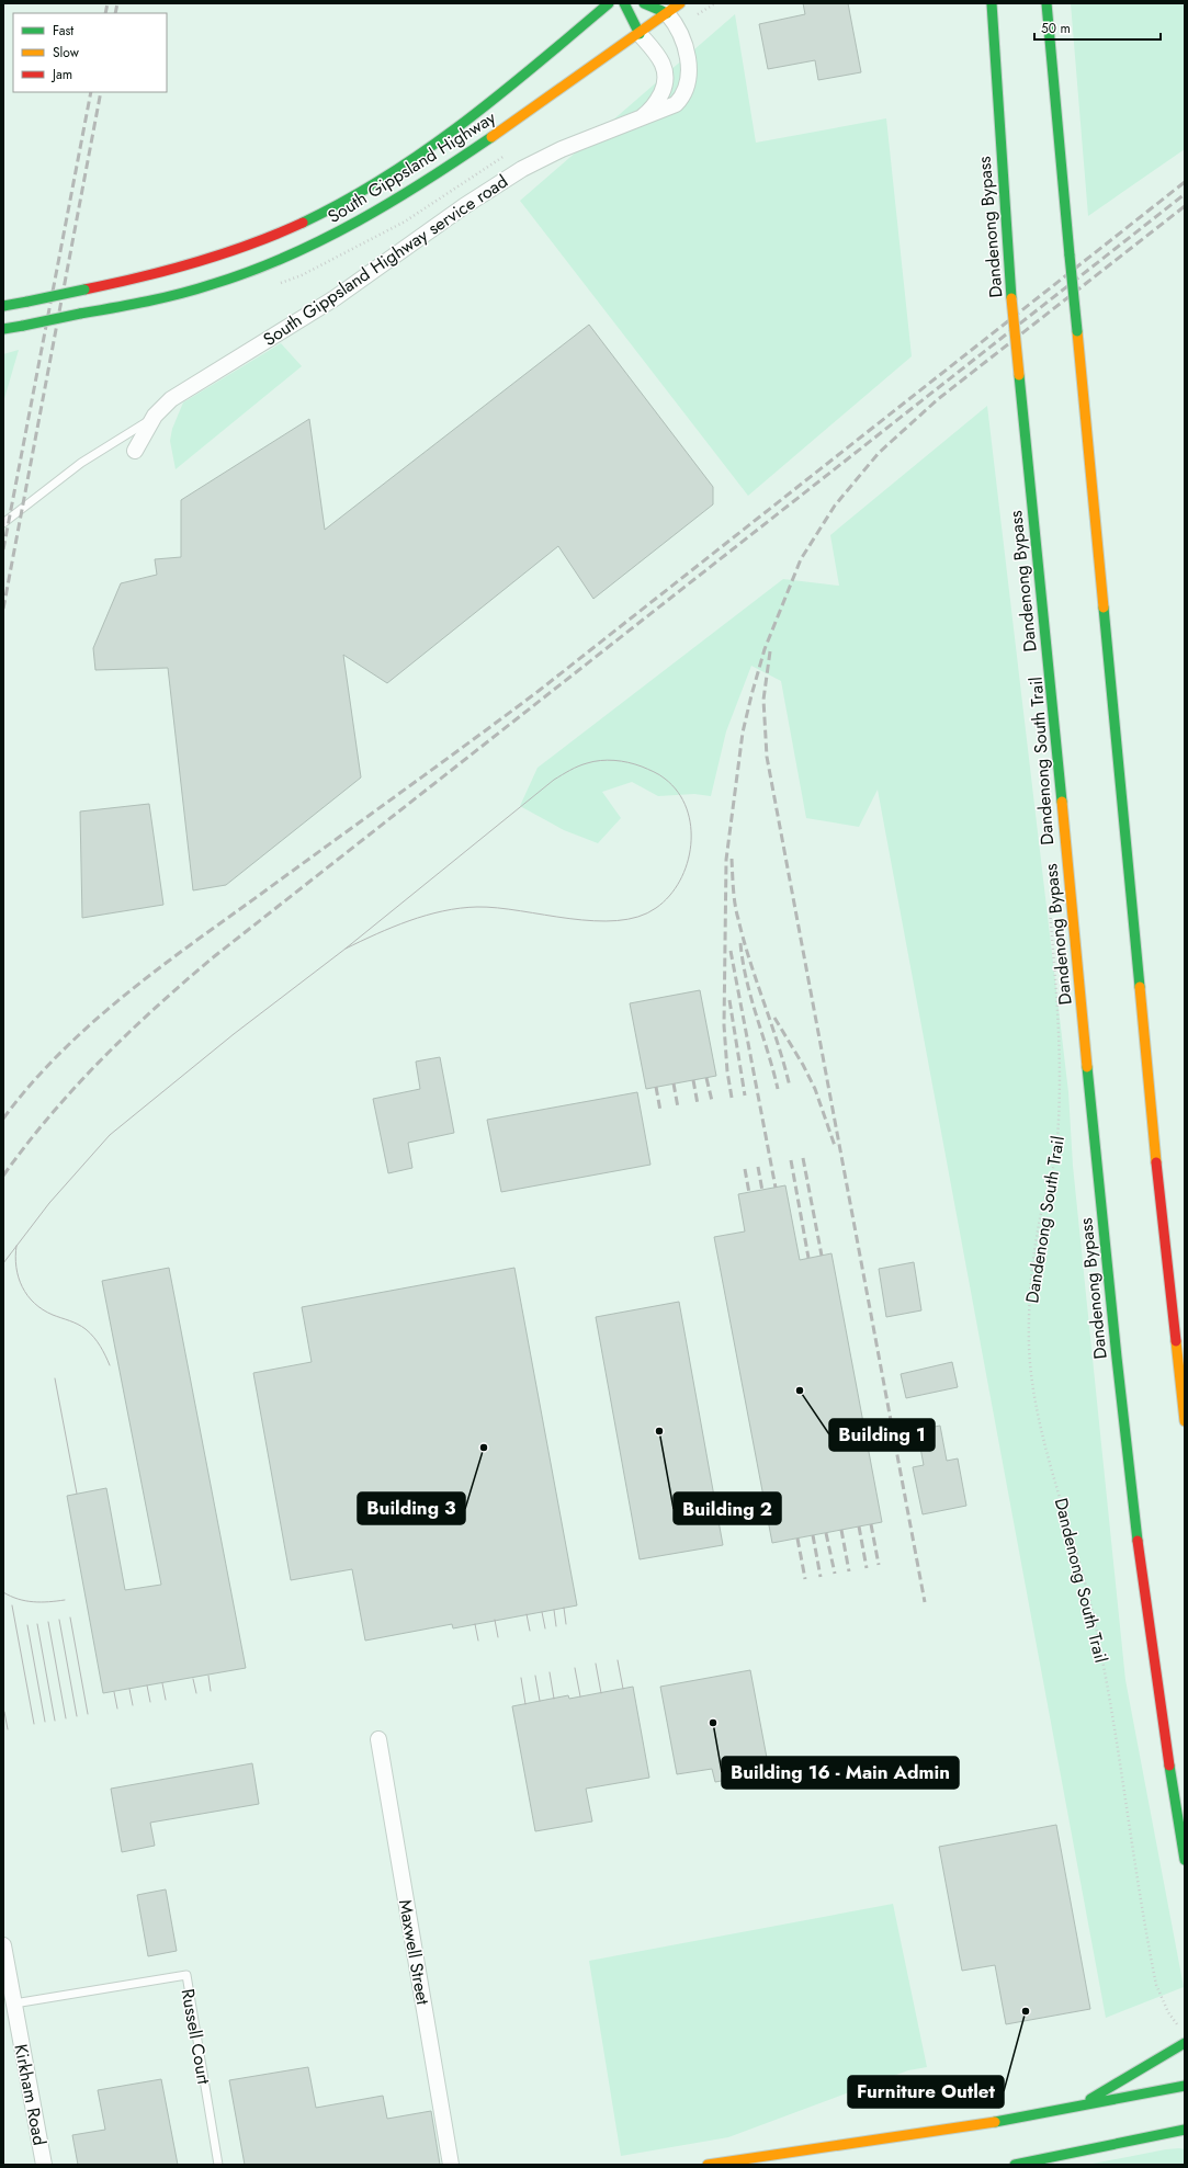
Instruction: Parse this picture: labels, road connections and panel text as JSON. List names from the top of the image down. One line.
{"streets":{"highway":["South Gippsland Highway","Dandenong Bypass"],"street":["South Gippsland Highway service road","Maxwell Street","Kirkham Road"],"lane":["Russell Court"],"path":["Dandenong South Trail"]},"crossings":[["South Gippsland Highway","South Gippsland Highway service road"],["Russell Court","Kirkham Road"]],"places":["Building 1","Building 2","Building 3","Building 16 - Main Admin","Furniture Outlet"],"legend":["Fast","Slow","Jam"],"scale_bar":"50 m"}
